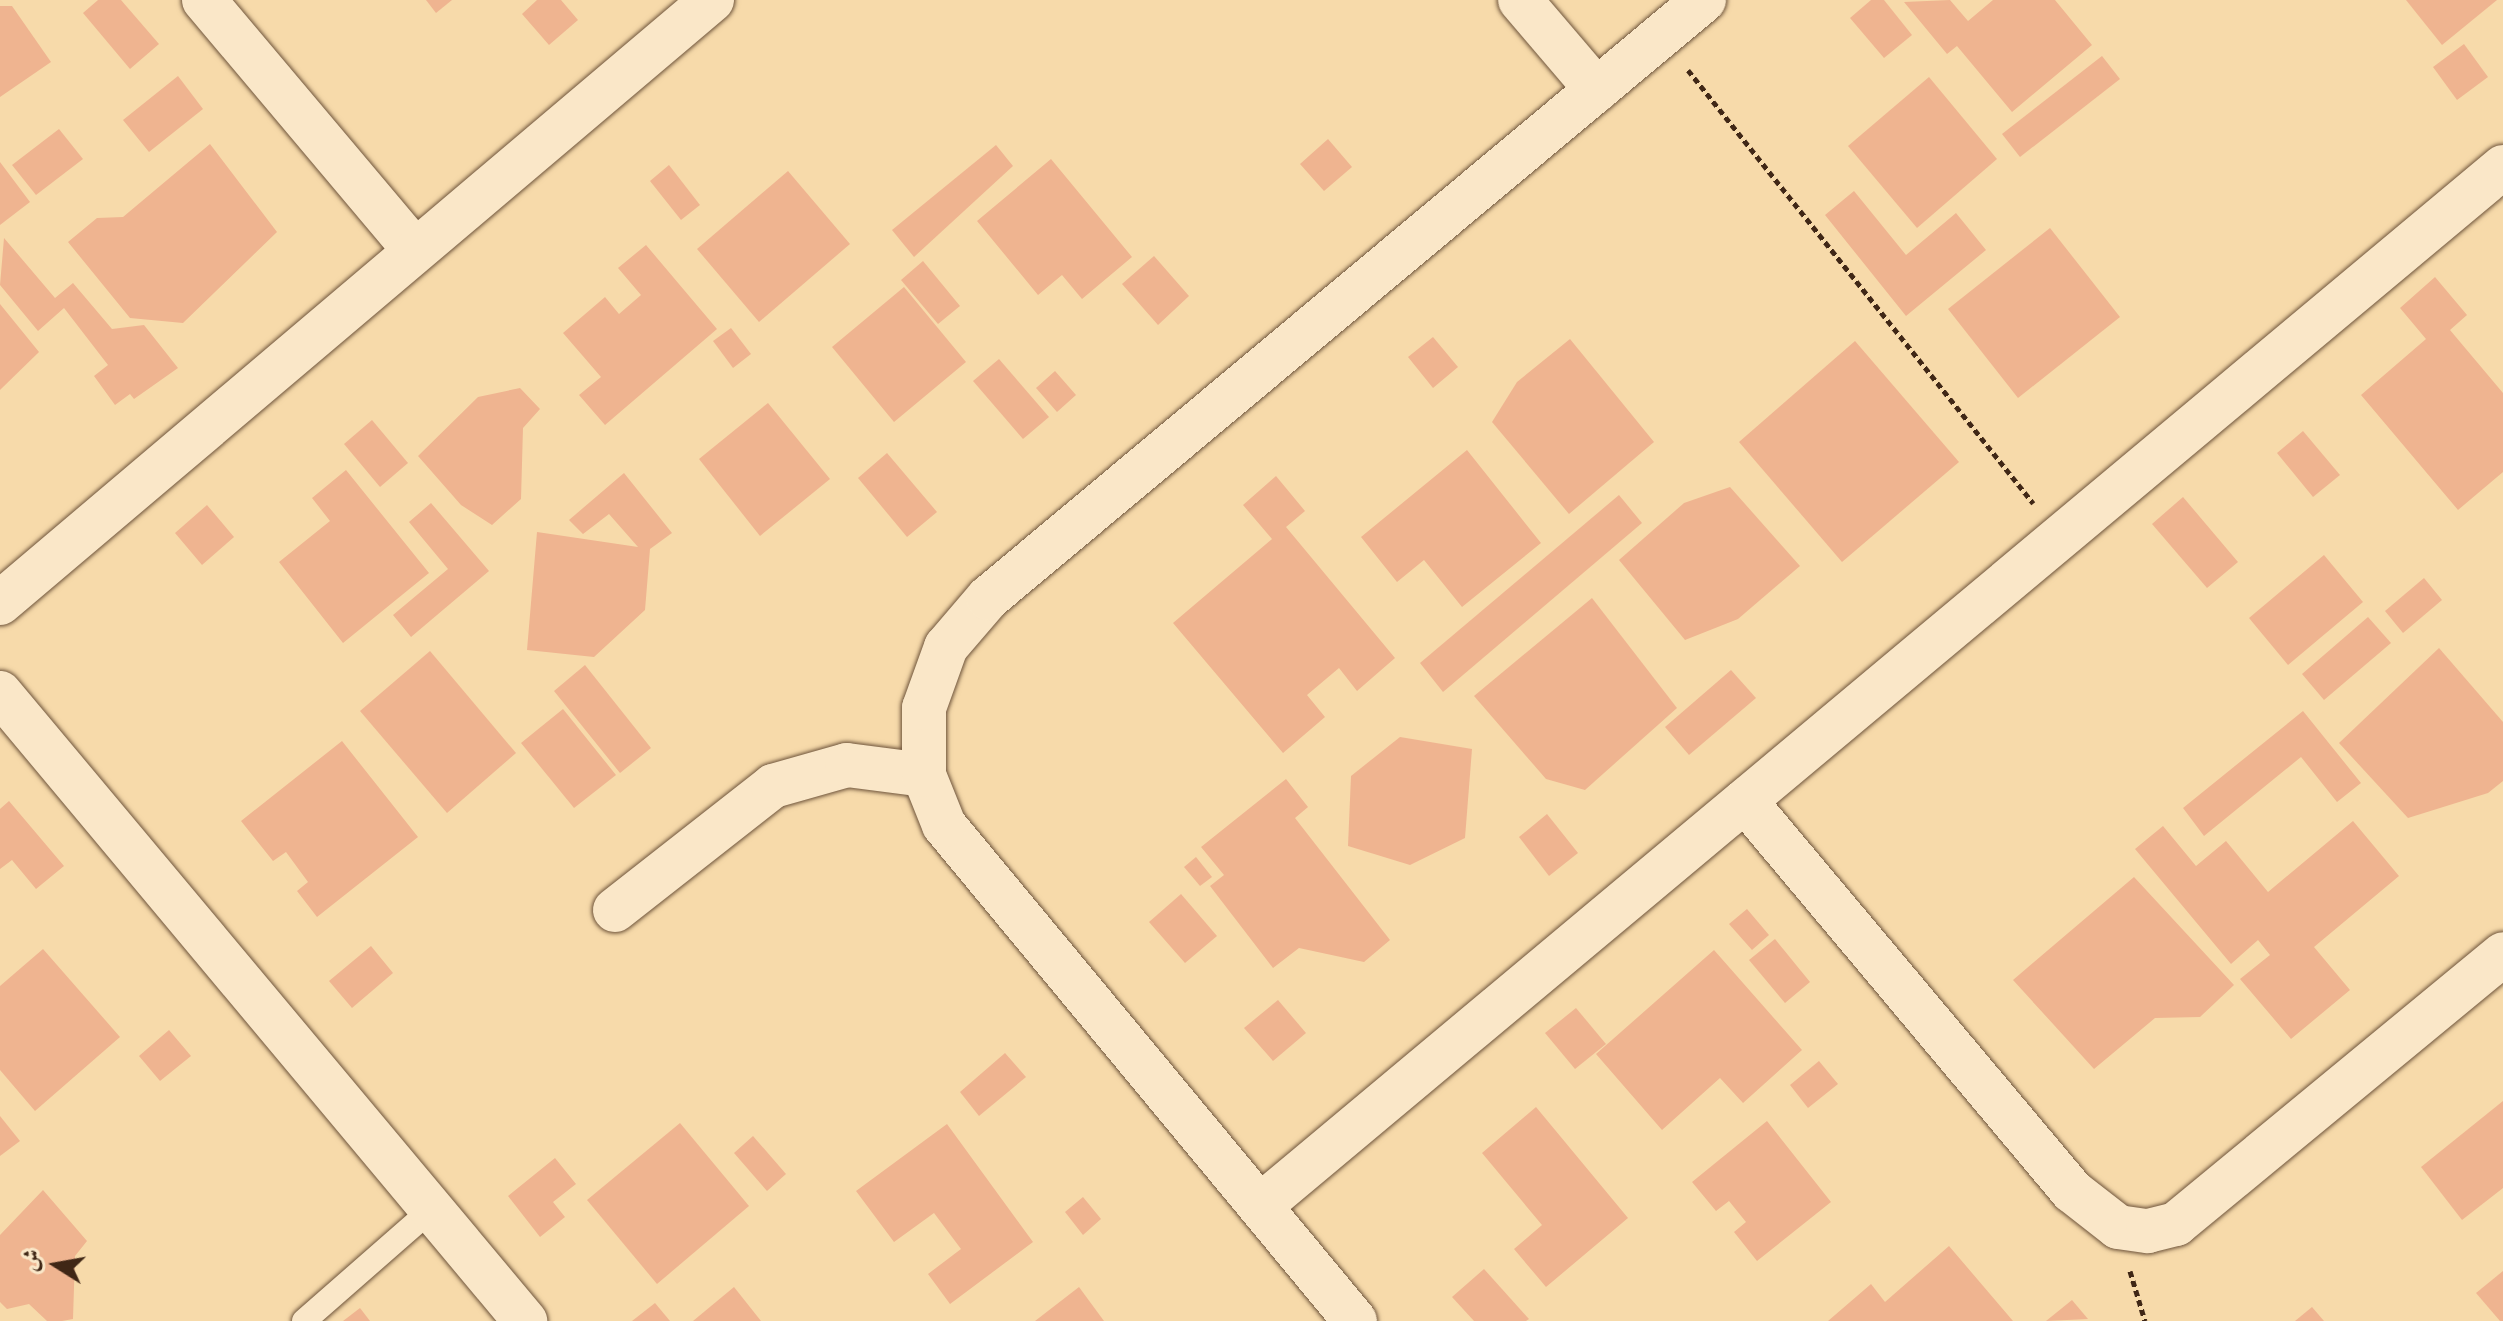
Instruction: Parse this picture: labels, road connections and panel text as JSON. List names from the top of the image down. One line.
{"north":"left"}
